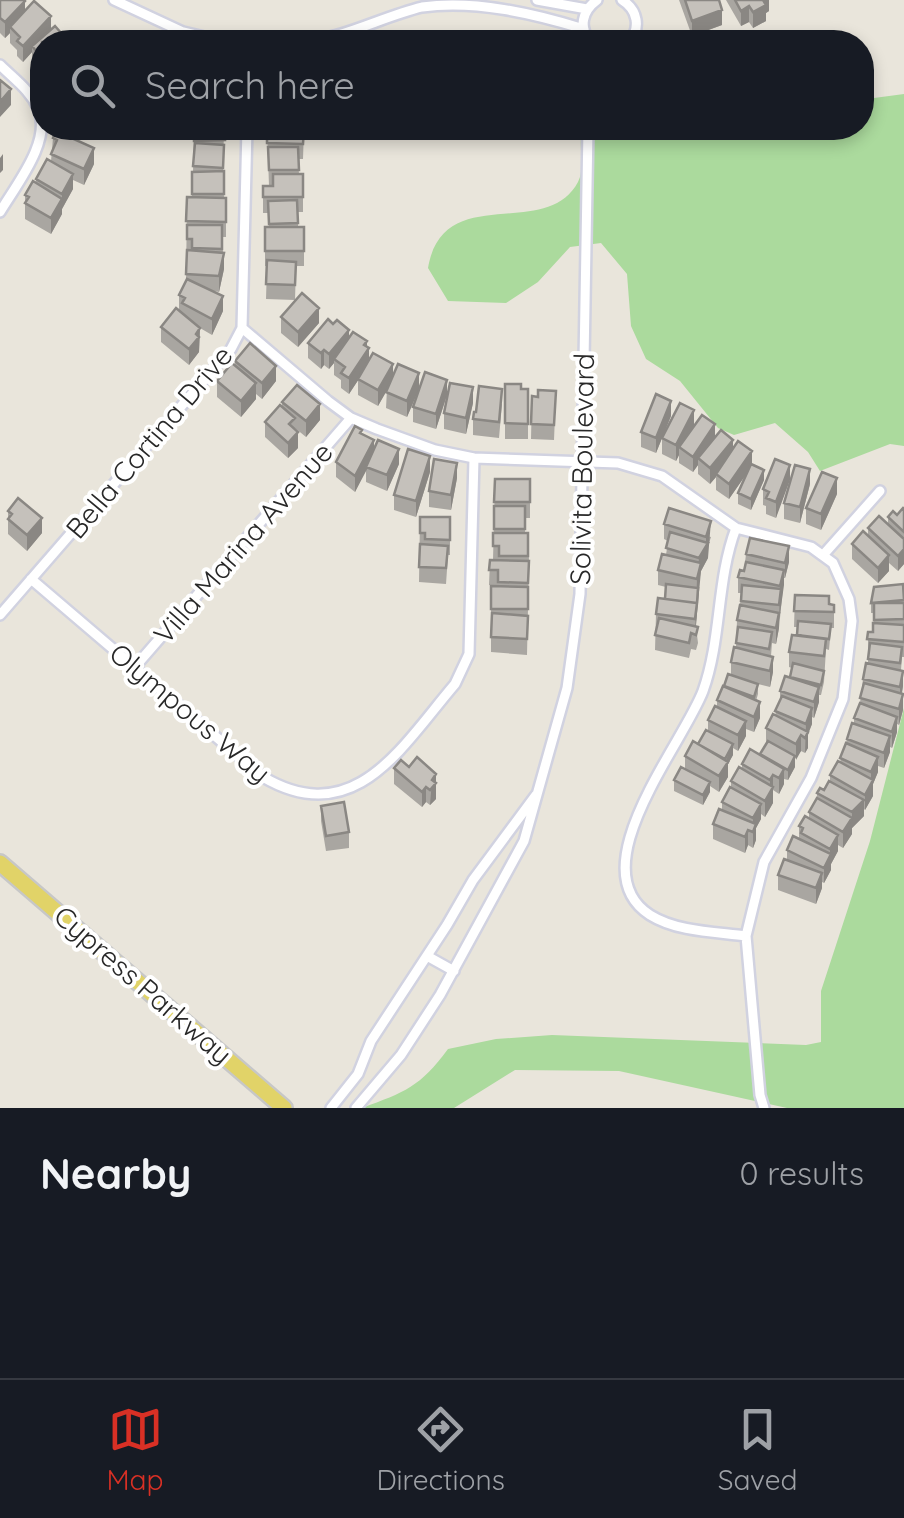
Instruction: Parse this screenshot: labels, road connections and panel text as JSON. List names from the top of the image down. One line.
{"streets":{"main road":["Cypress Parkway"],"street":["Bella Cortina Drive","Solivita Boulevard","Villa Marina Avenue","Olympous Way"]},"crossings":[["Bella Cortina Drive","Olympous Way"],["Villa Marina Avenue","Olympous Way"]],"page":{"search":"Search here","heading":["Nearby","0 results"],"nav":["Map","Directions","Saved"]}}
